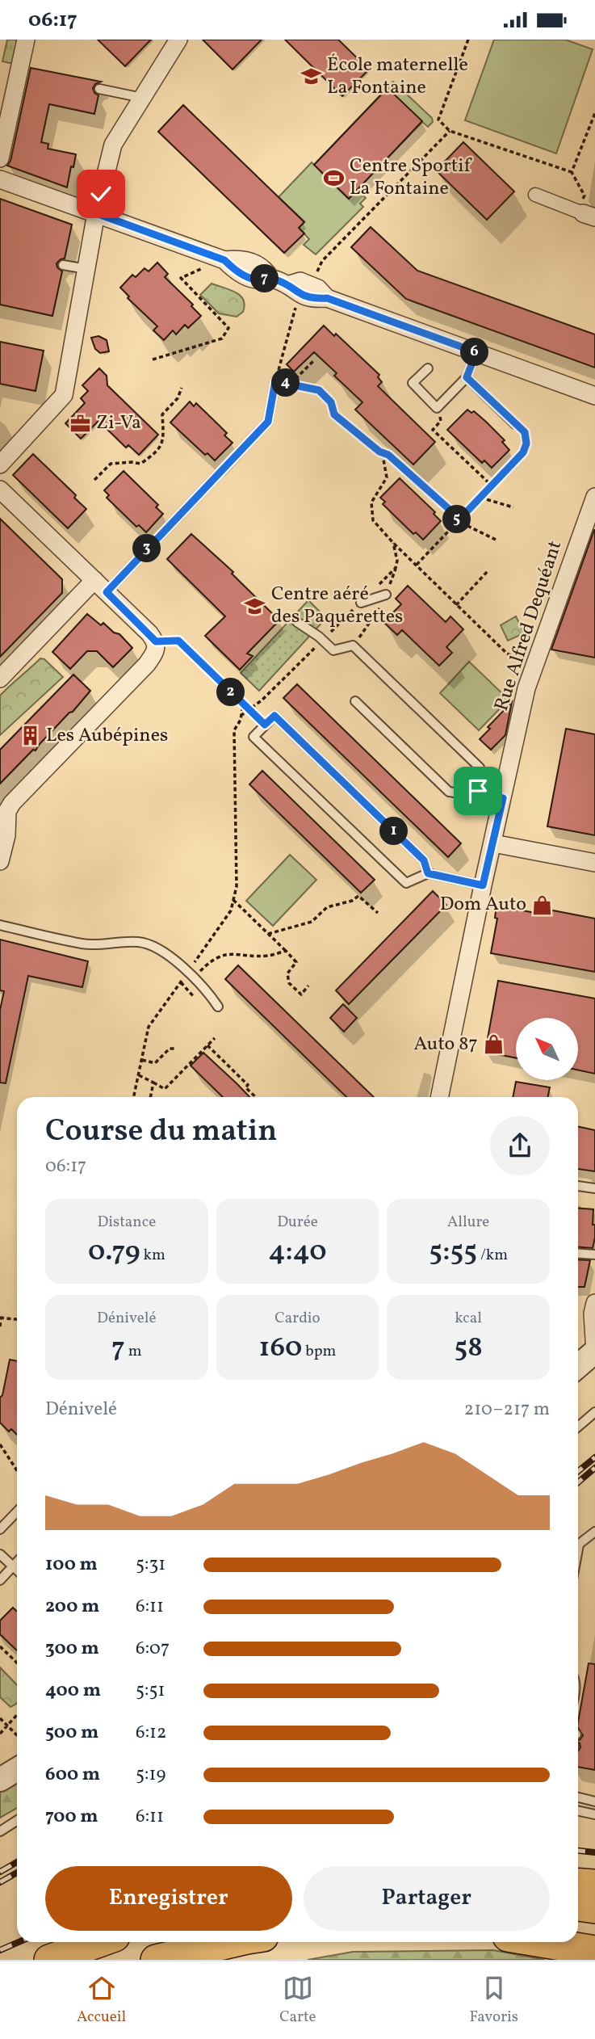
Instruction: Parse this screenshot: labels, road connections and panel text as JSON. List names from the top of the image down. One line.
{"streets":{"street":["Rue Alfred Dequéant"]},"places":{"school or university":["École maternelle La Fontaine","Centre aéré des Paquerettes"],"sports":["Centre Sportif La Fontaine"],"office":["Zi-Va"],"building":["Les Aubépines"],"shop":["Dom Auto","Auto 87"]},"north":"top left","page":{"status":"06:17","pins":["7","6","4","5","3","2","1"],"heading":["Course du matin","06:17"],"stats":[["Distance","0.79 km"],["Durée","4:40"],["Allure","5:55 /km"],["Dénivelé","7 m"],["Cardio","160 bpm"],["kcal","58"]],"chart":["Dénivelé","210–217 m"],"list":[{"name":"100 m","note":"5:31"},{"name":"200 m","note":"6:11"},{"name":"300 m","note":"6:07"},{"name":"400 m","note":"5:51"},{"name":"500 m","note":"6:12"},{"name":"600 m","note":"5:19"},{"name":"700 m","note":"6:11"}],"buttons":["Enregistrer","Partager"],"tabs":["Accueil","Carte","Favoris"]}}
